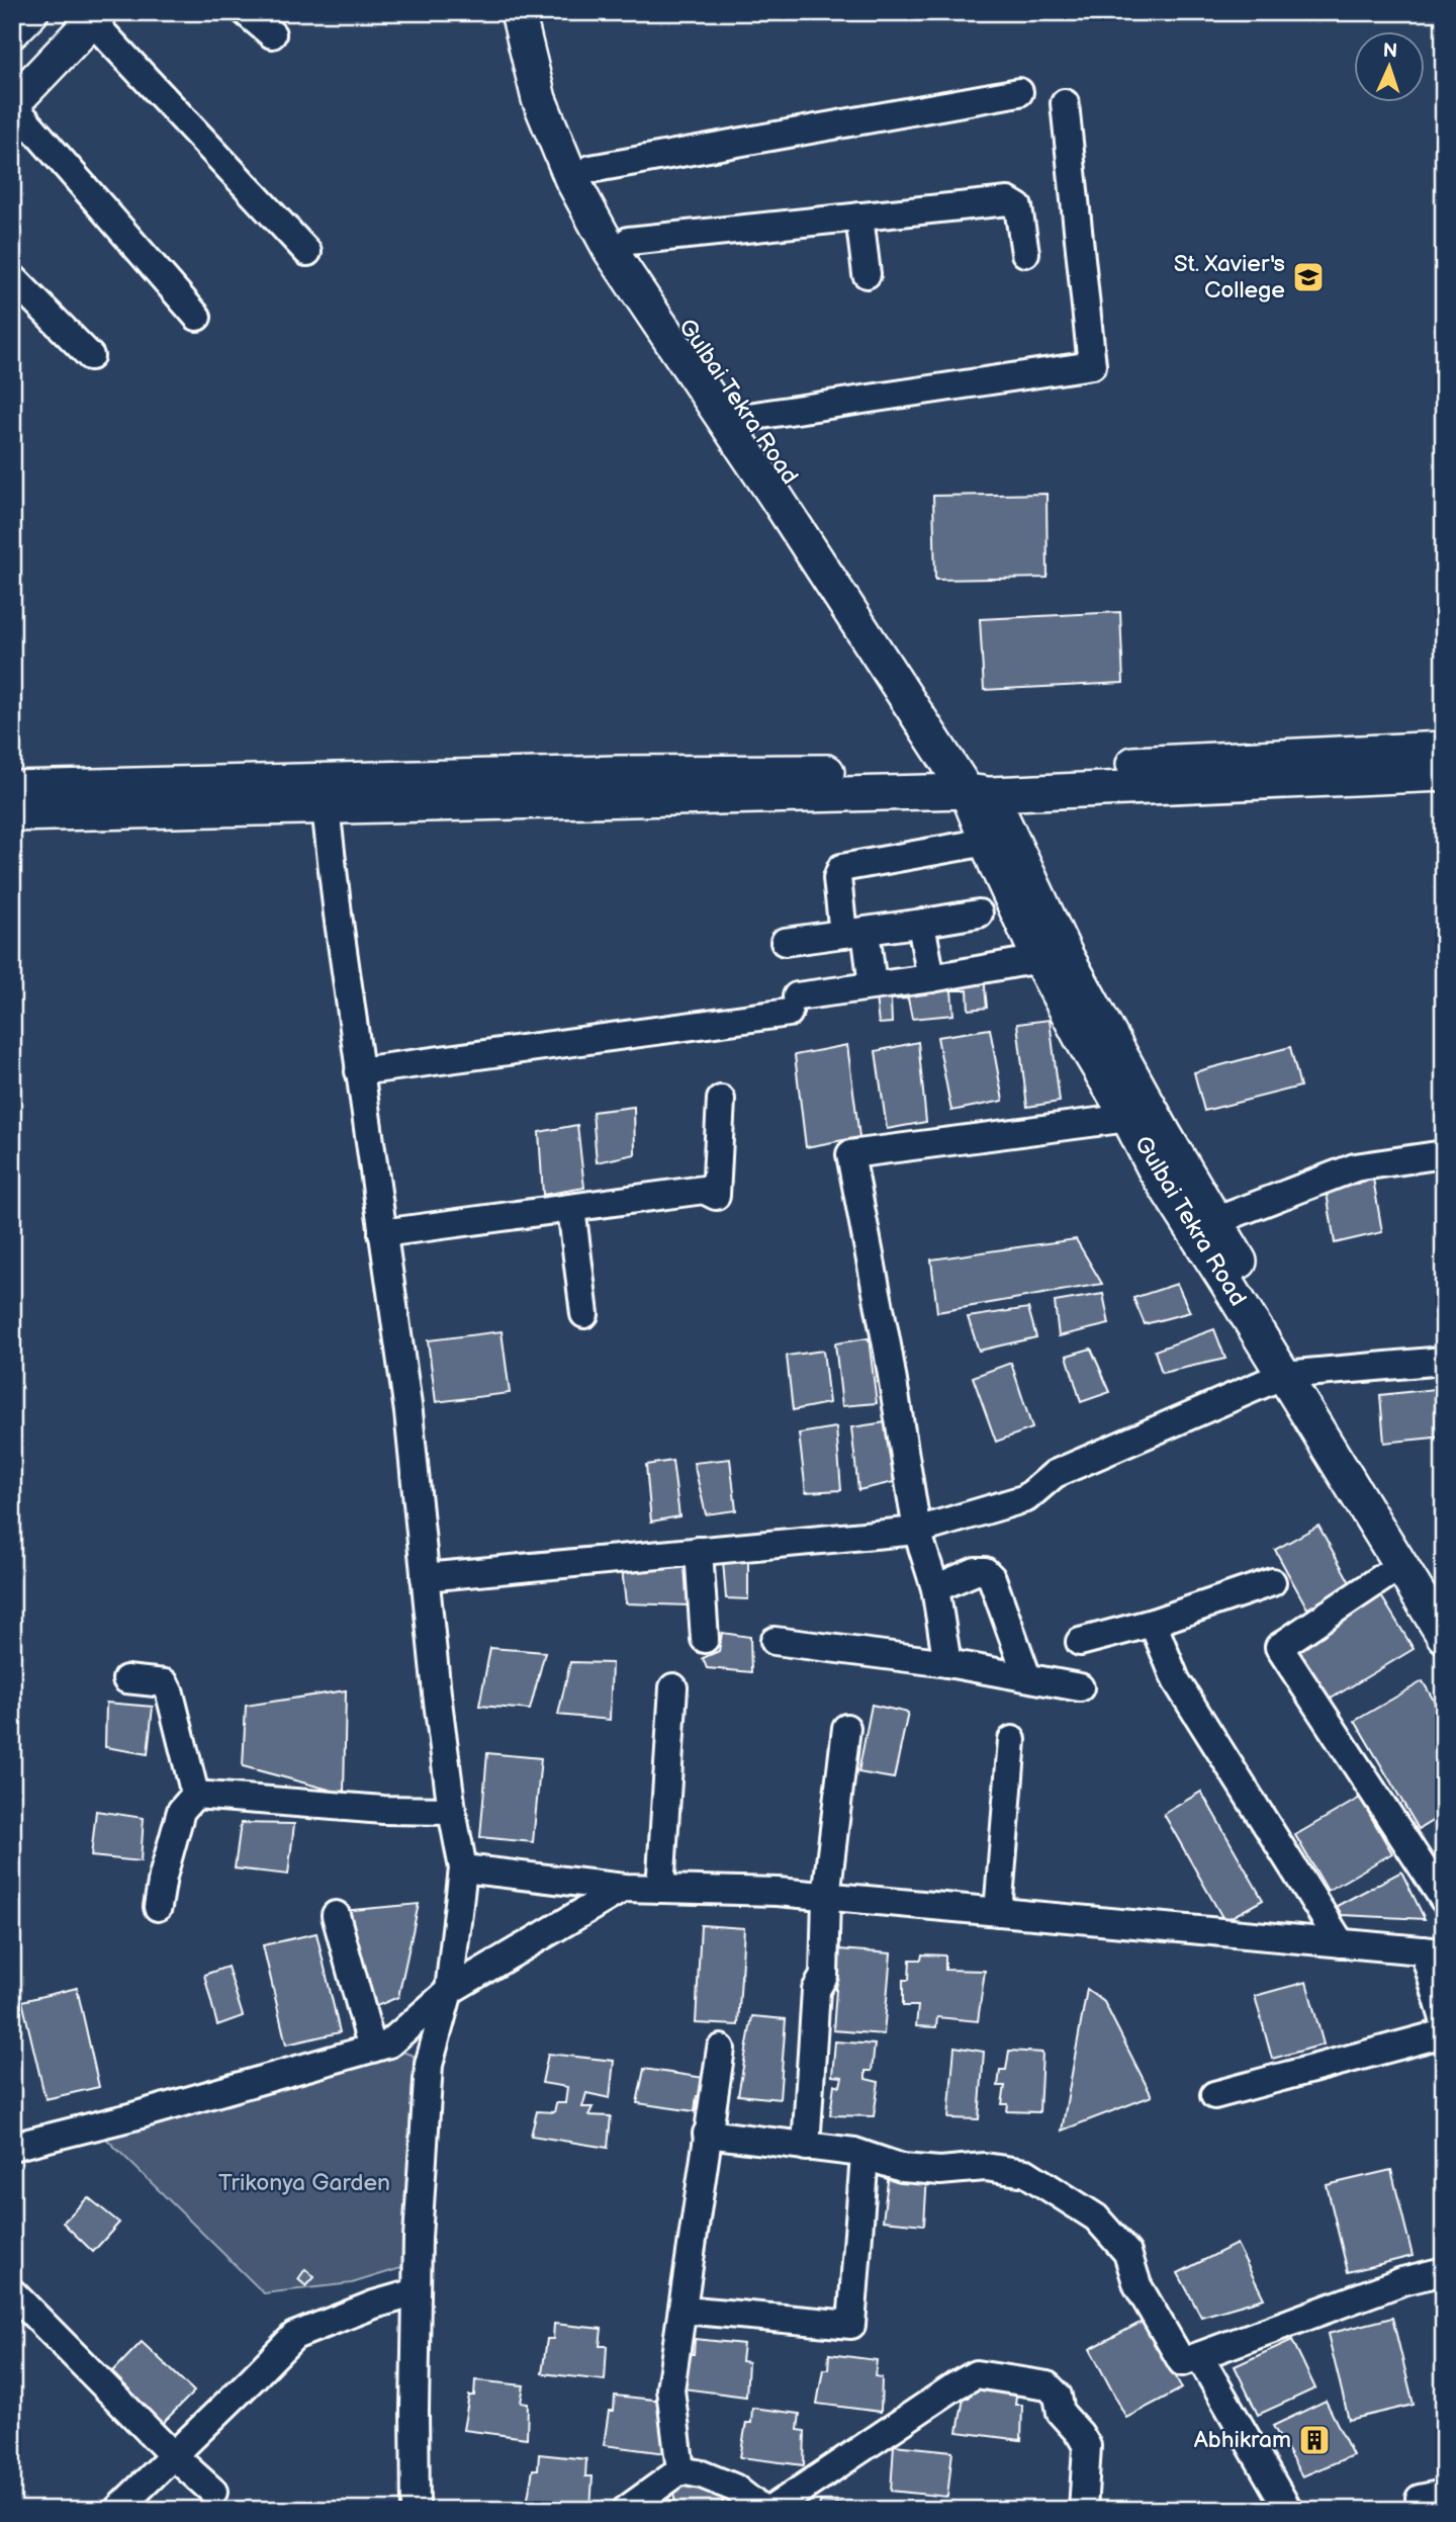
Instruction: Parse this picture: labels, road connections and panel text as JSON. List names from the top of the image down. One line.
{"streets":{"main road":["Gulbai Tekra Road"]},"parks":["Trikonya Garden"],"places":{"school or university":["St. Xavier's College"],"building":["Abhikram"]},"north":"top"}
